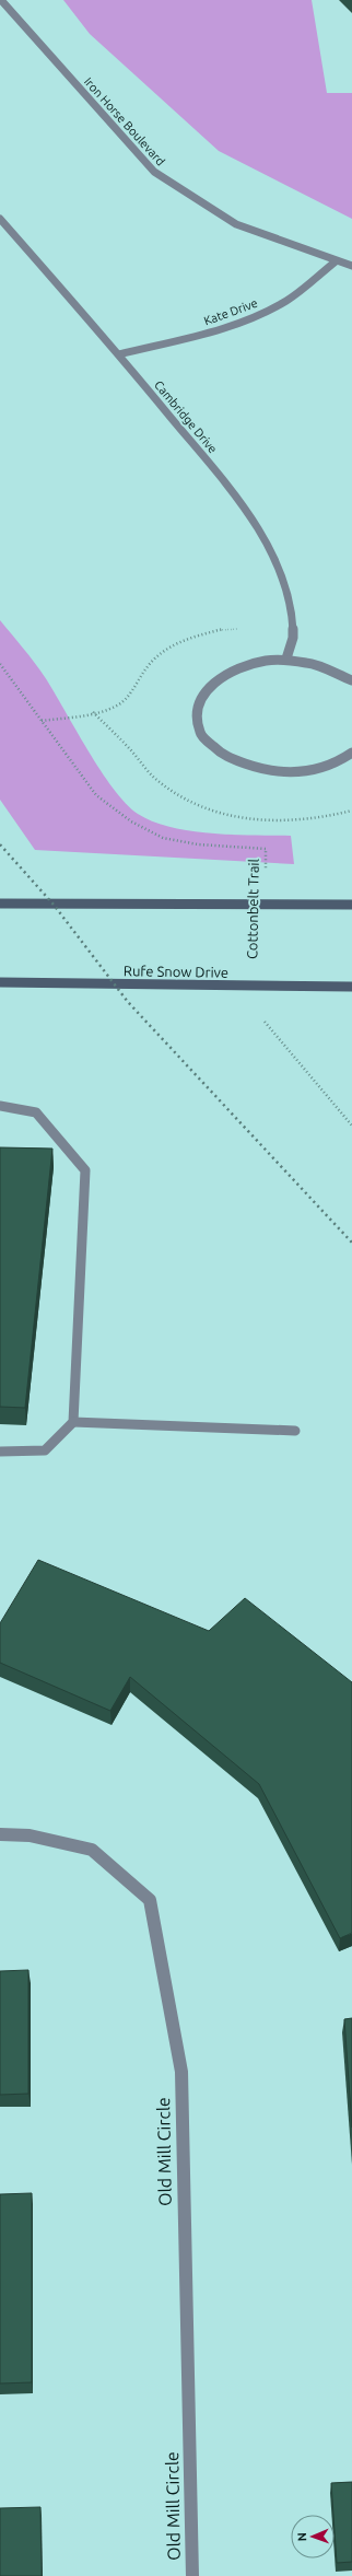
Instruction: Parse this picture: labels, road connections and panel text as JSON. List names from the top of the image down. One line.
{"streets":{"main road":["Rufe Snow Drive"],"street":["Iron Horse Boulevard","Kate Drive","Cambridge Drive","Old Mill Circle"],"path":["Cottonbelt Trail"]},"crossings":[["Iron Horse Boulevard","Kate Drive"],["Kate Drive","Cambridge Drive"]],"north":"left"}
